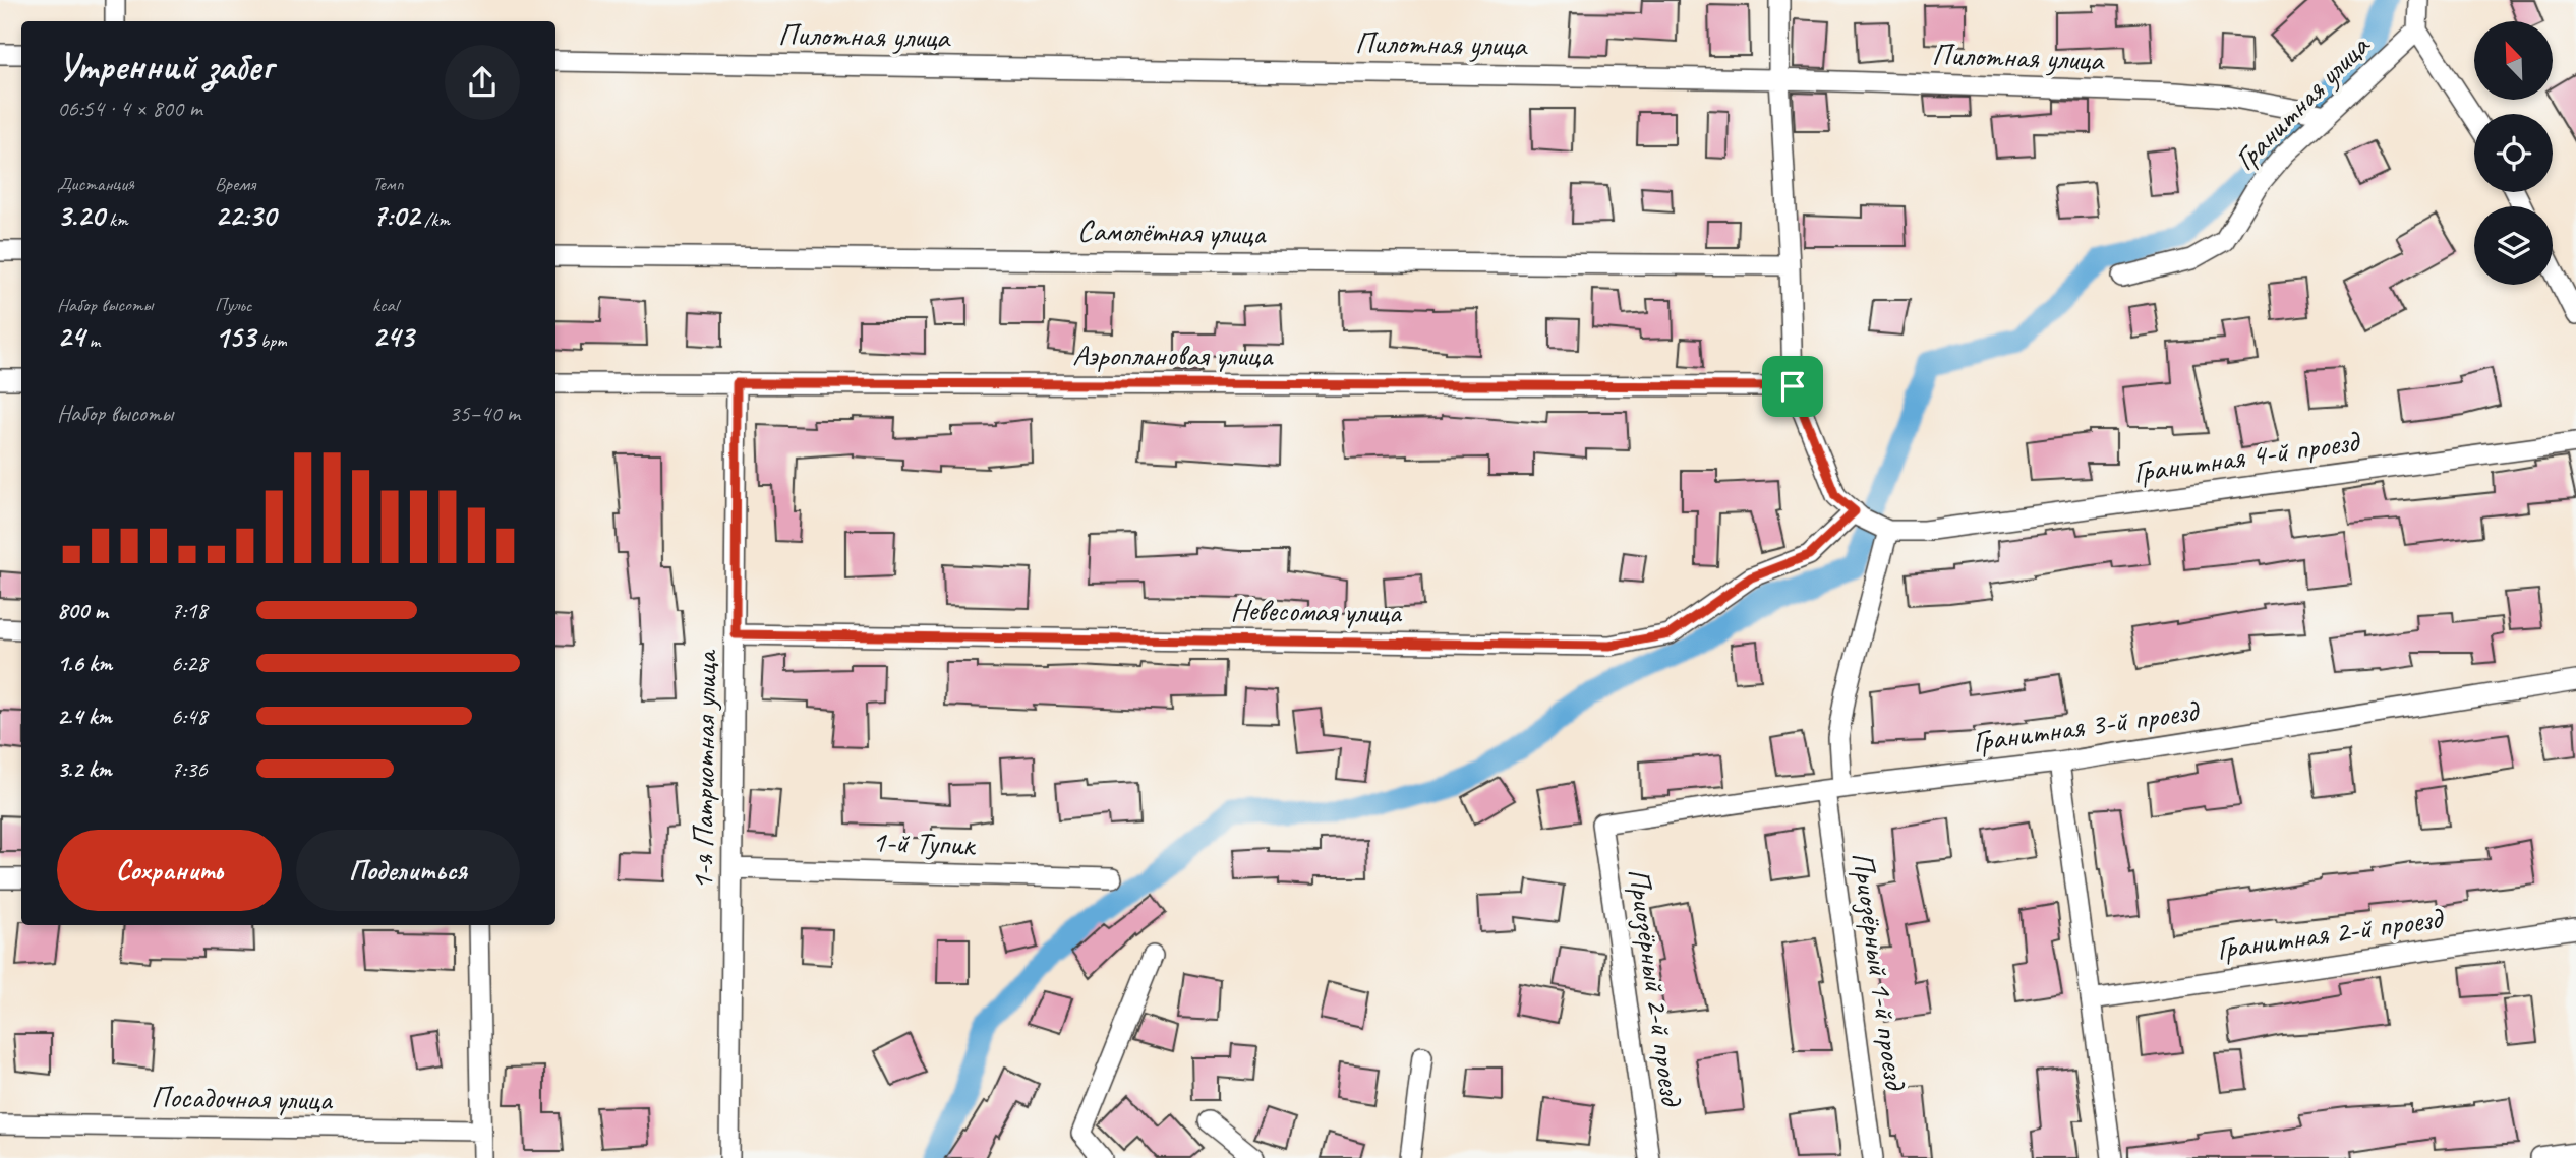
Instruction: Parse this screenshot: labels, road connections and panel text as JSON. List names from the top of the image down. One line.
{"streets":{"street":["Пилотная улица","Гранитная улица","Самолётная улица","Аэроплановая улица","Гранитная 4-й проезд","Невесомая улица","Гранитная 3-й проезд","1-я Патриотная улица","1-й Тупик","Гранитная 2-й проезд","Приозёрный 1-й проезд","Приозёрный 2-й проезд","Посадочная улица"]},"crossings":[["Пилотная улица","Гранитная улица"],["Аэроплановая улица","1-я Патриотная улица"],["Гранитная 4-й проезд","Приозёрный 1-й проезд"],["Невесомая улица","1-я Патриотная улица"],["Гранитная 3-й проезд","Приозёрный 1-й проезд"],["Гранитная 3-й проезд","Приозёрный 2-й проезд"],["1-я Патриотная улица","1-й Тупик"]],"north":"top left","page":{"heading":["Утренний забег","06:54 · 4 × 800 m"],"stats":[["Дистанция","3.20 km"],["Время","22:30"],["Темп","7:02 /km"],["Набор высоты","24 m"],["Пульс","153 bpm"],["kcal","243"]],"chart":["Набор высоты","35–40 m"],"list":[{"name":"800 m","note":"7:18"},{"name":"1.6 km","note":"6:28"},{"name":"2.4 km","note":"6:48"},{"name":"3.2 km","note":"7:36"}],"buttons":["Сохранить","Поделиться"]}}
